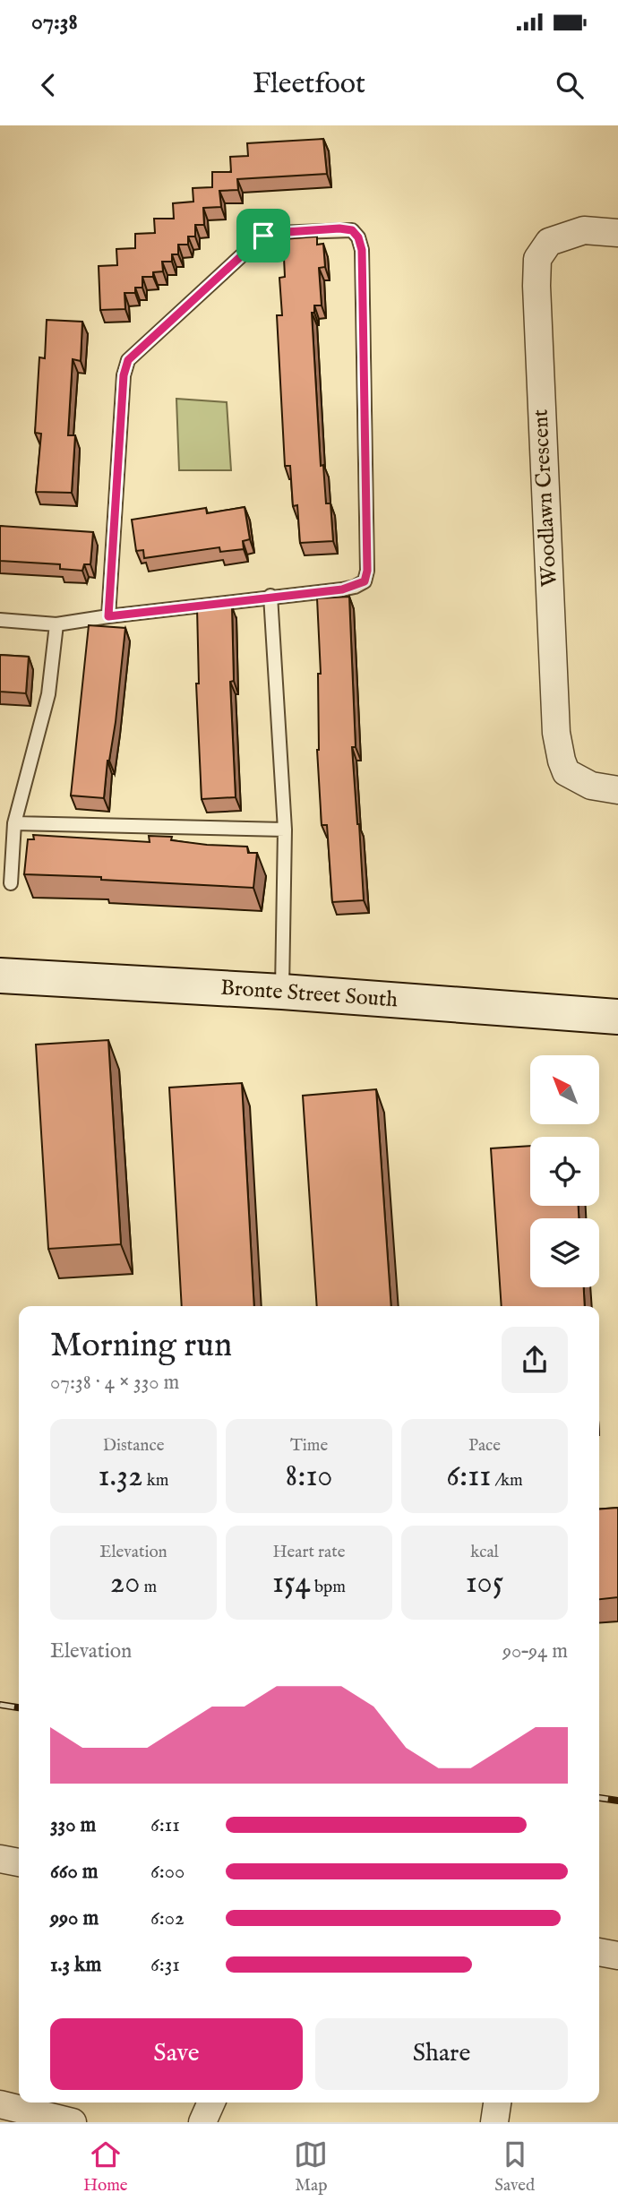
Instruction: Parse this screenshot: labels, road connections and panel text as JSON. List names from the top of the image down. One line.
{"streets":{"main road":["Bronte Street South"],"street":["Woodlawn Crescent"]},"north":"top left","page":{"status":"07:38","header":"Fleetfoot","heading":["Morning run","07:38 · 4 × 330 m"],"stats":[["Distance","1.32 km"],["Time","8:10"],["Pace","6:11 /km"],["Elevation","20 m"],["Heart rate","154 bpm"],["kcal","105"]],"chart":["Elevation","90–94 m"],"list":[{"name":"330 m","note":"6:11"},{"name":"660 m","note":"6:00"},{"name":"990 m","note":"6:02"},{"name":"1.3 km","note":"6:31"}],"buttons":["Save","Share"],"tabs":["Home","Map","Saved"]}}
